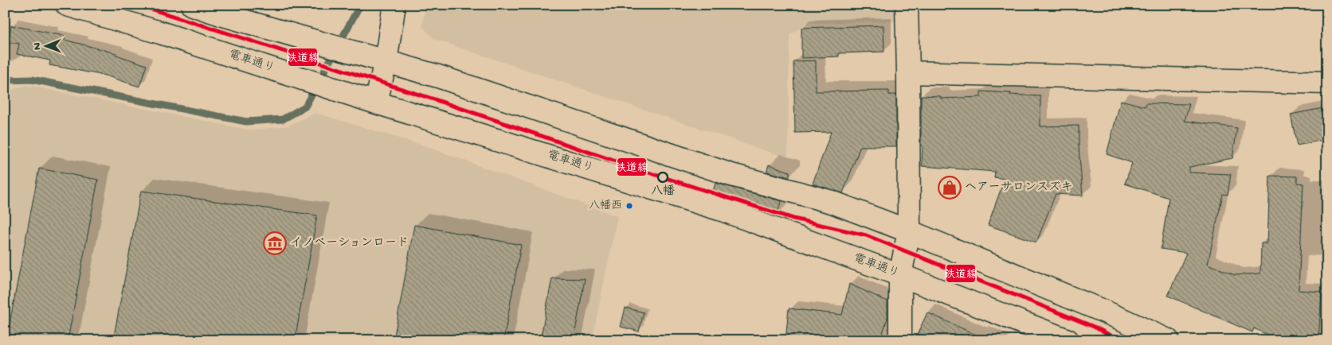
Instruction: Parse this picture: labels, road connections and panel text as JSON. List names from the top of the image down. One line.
{"streets":{"street":["電車通り"]},"places":{"other":["八幡","八幡西"],"shop":["ヘアーサロンスズキ"],"museum":["イノベーションロード"]},"lines":["transit line 鉄道線"],"north":"left"}
